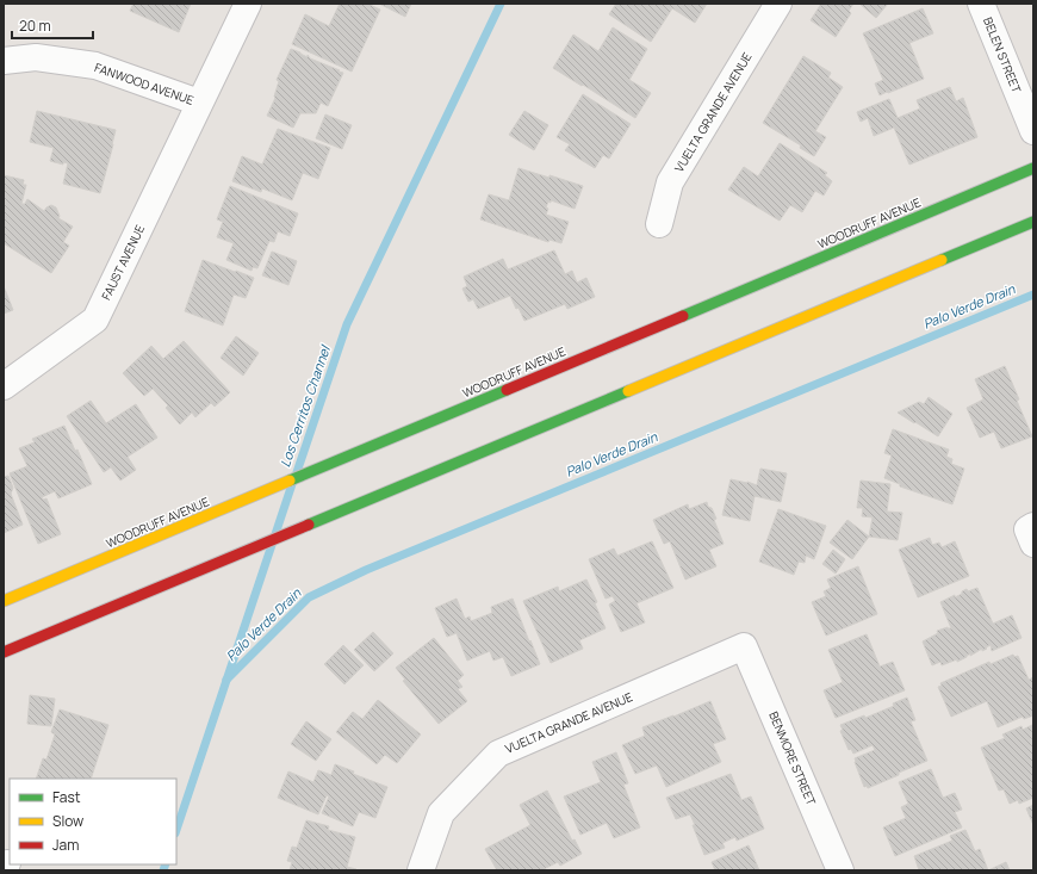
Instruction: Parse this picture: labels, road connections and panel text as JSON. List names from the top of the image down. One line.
{"streets":{"main road":["WOODRUFF AVENUE"],"street":["BELEN STREET","FANWOOD AVENUE","VUELTA GRANDE AVENUE","FAUST AVENUE","BENMORE STREET"]},"crossings":[["FANWOOD AVENUE","FAUST AVENUE"],["VUELTA GRANDE AVENUE","BENMORE STREET"]],"water":["Palo Verde Drain","Los Cerritos Channel"],"legend":["Fast","Slow","Jam"],"scale_bar":"20 m"}
